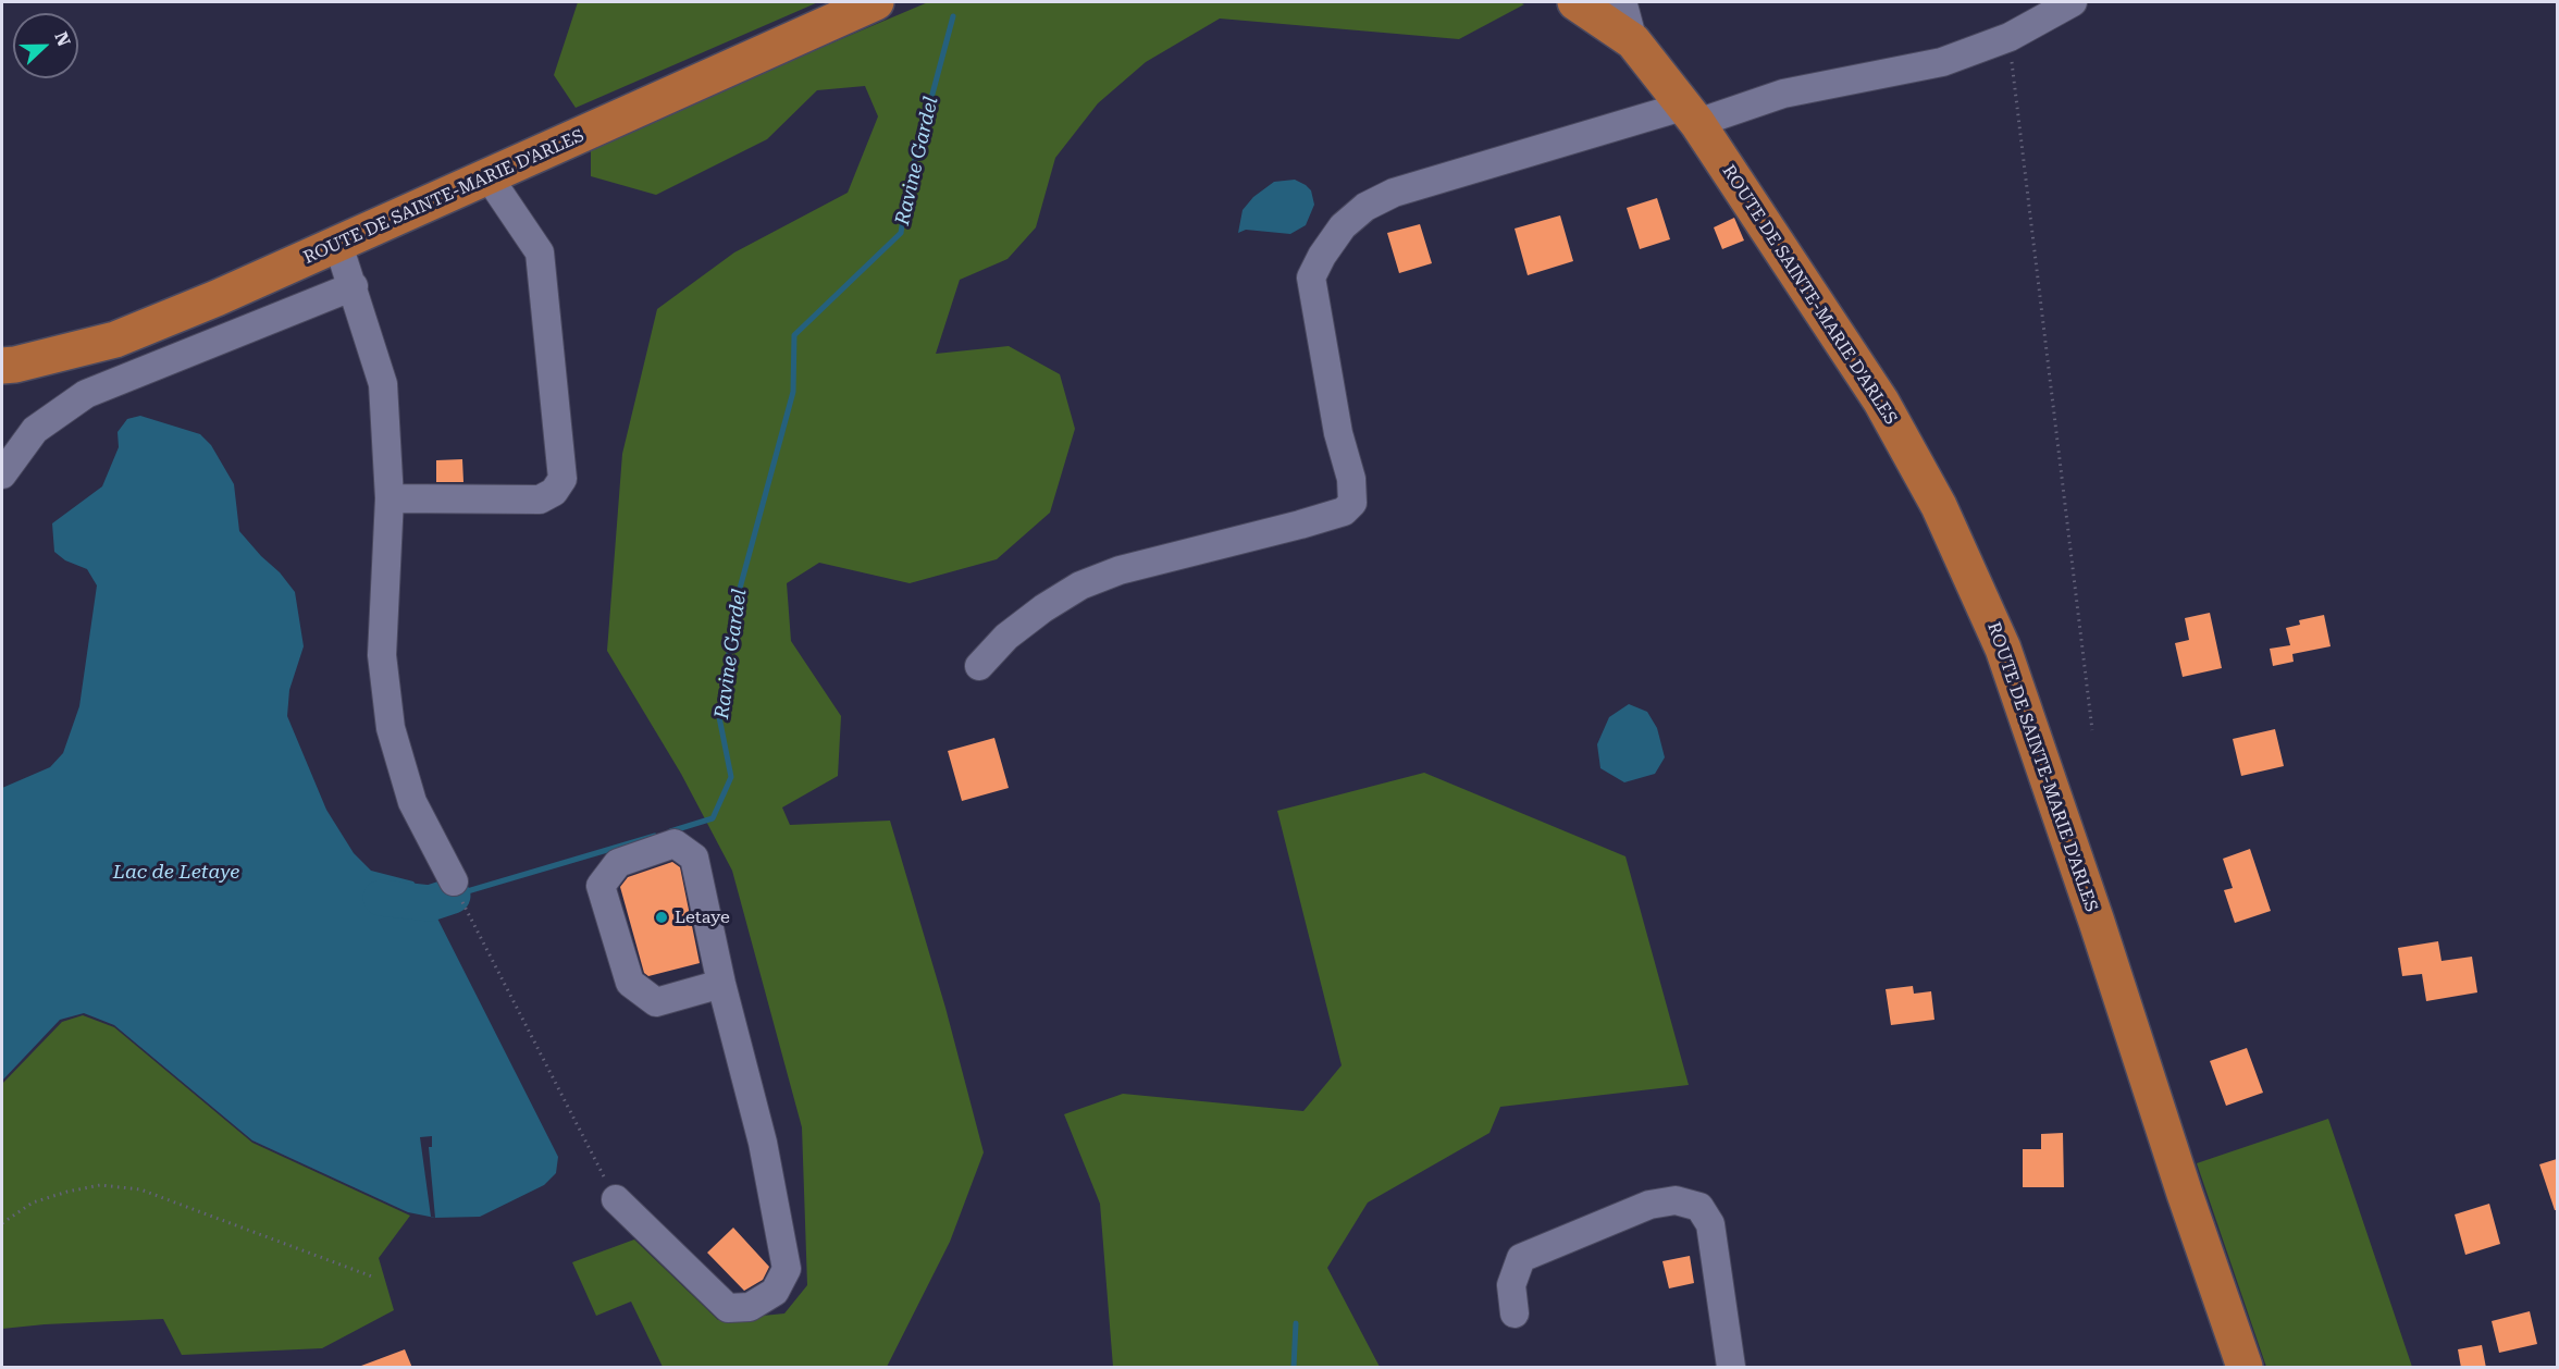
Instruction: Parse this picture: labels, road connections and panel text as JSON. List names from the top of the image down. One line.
{"streets":{"main road":["ROUTE DE SAINTE-MARIE D'ARLES"]},"water":["Ravine Gardel","Lac de Letaye"],"places":["Letaye"],"north":"right"}
